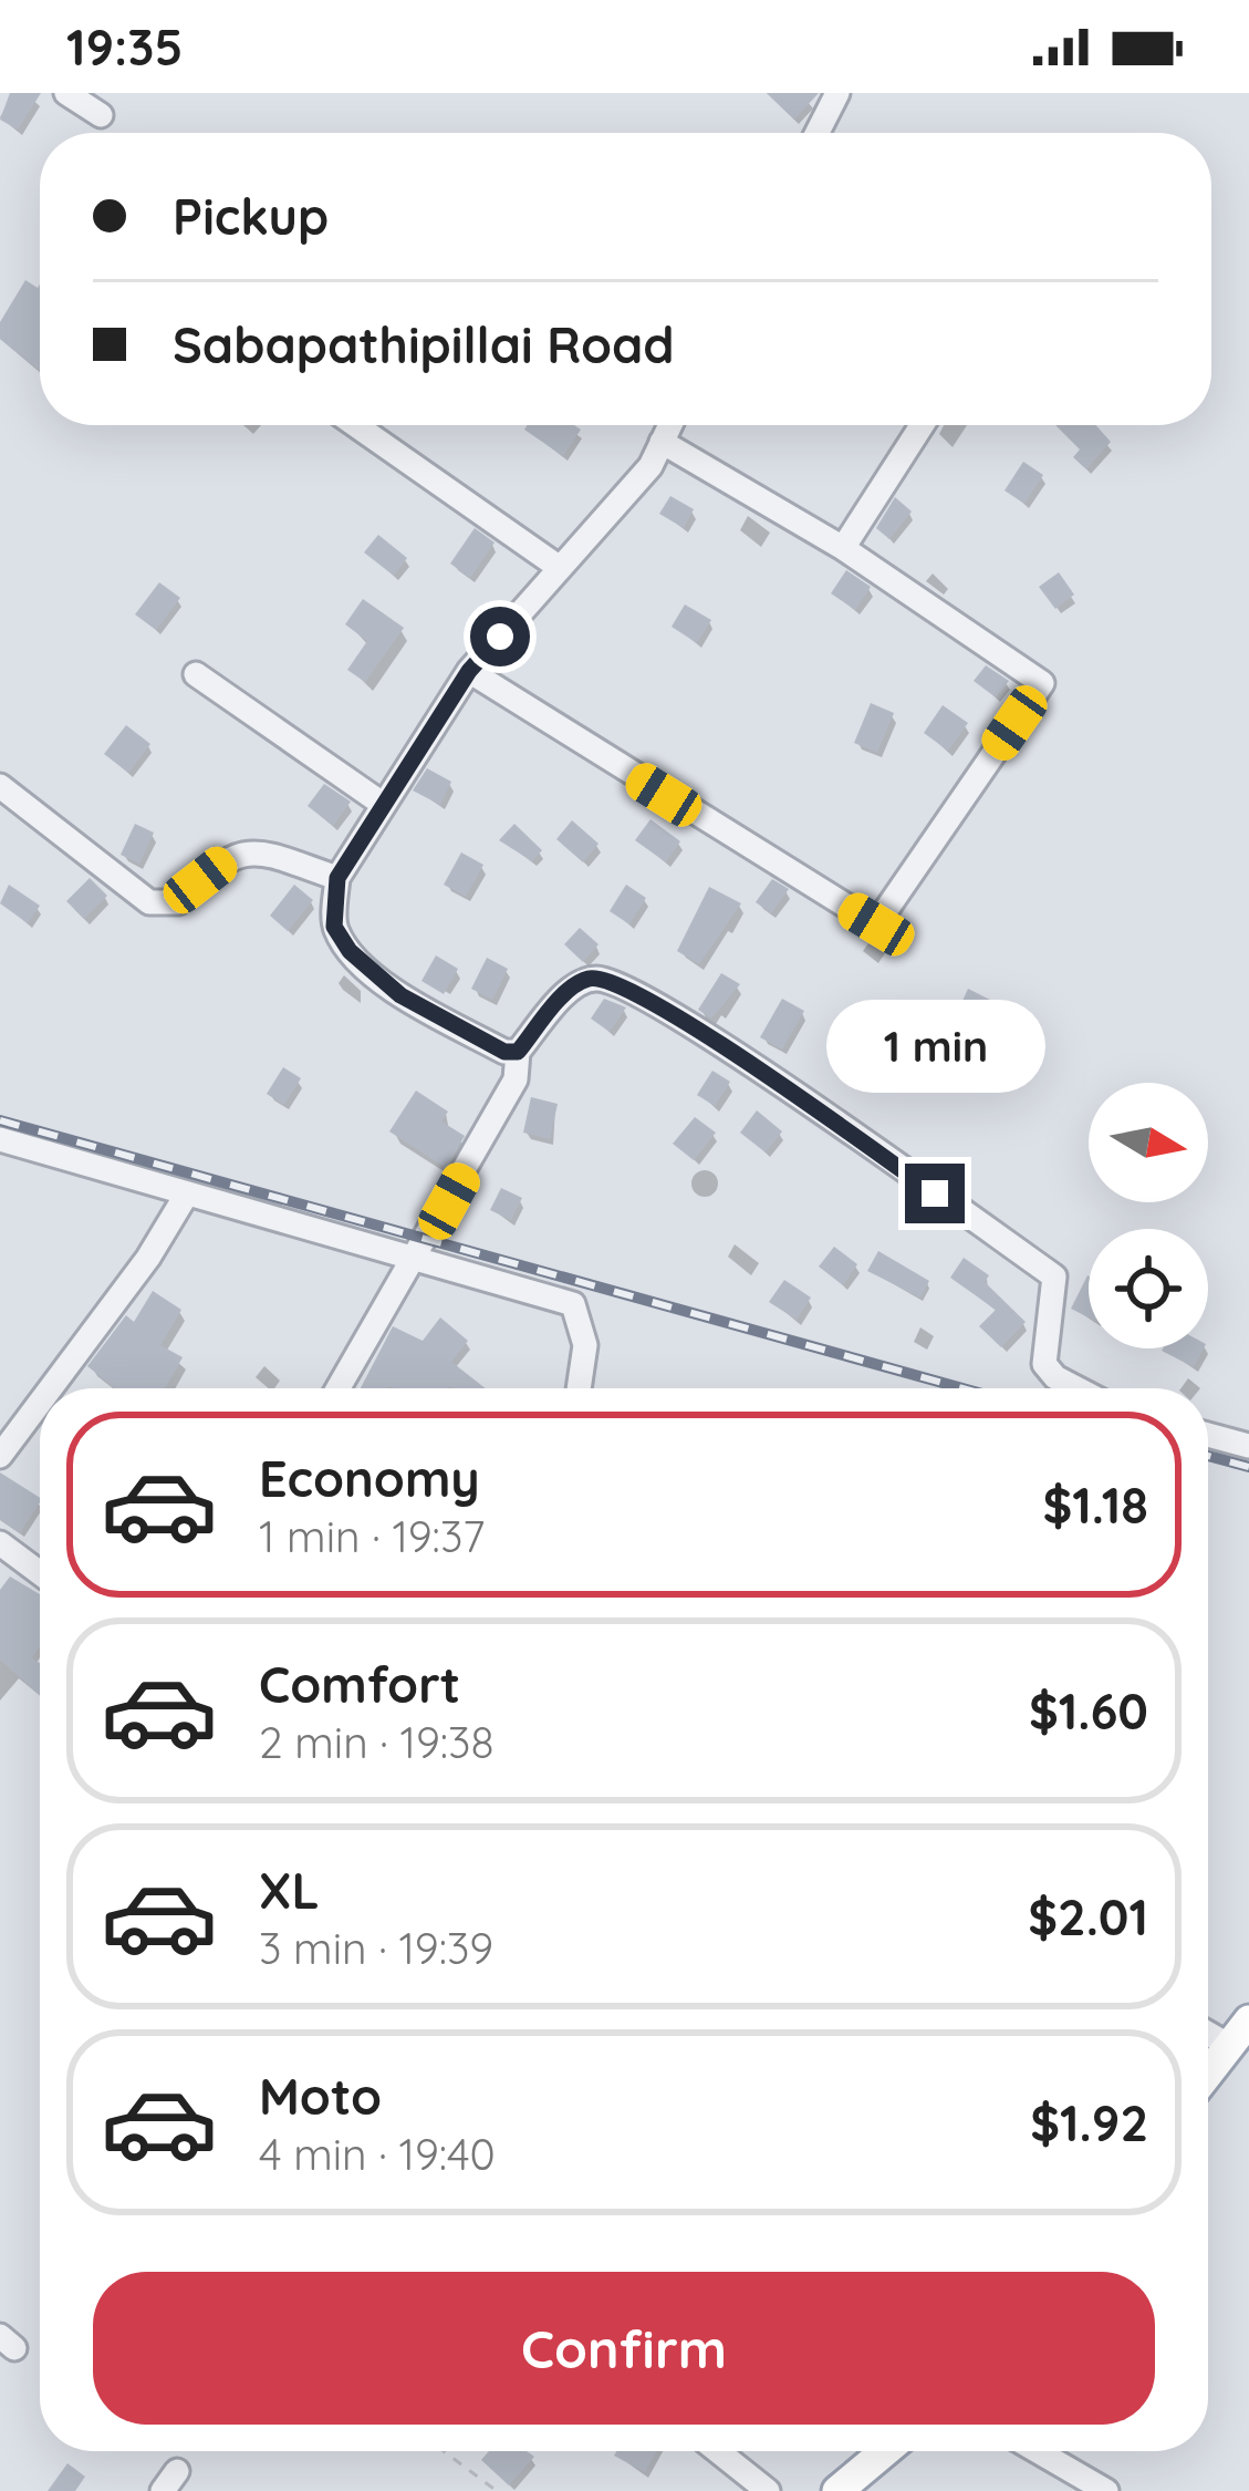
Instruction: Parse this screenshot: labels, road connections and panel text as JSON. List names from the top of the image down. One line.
{"north":"right","page":{"status":"19:35","banner":["Pickup","Sabapathipillai Road"],"bubble":"1 min","list":[{"name":"Economy","note":"1 min · 19:37","value":"$1.18"},{"name":"Comfort","note":"2 min · 19:38","value":"$1.60"},{"name":"XL","note":"3 min · 19:39","value":"$2.01"},{"name":"Moto","note":"4 min · 19:40","value":"$1.92"}],"buttons":"Confirm"}}
